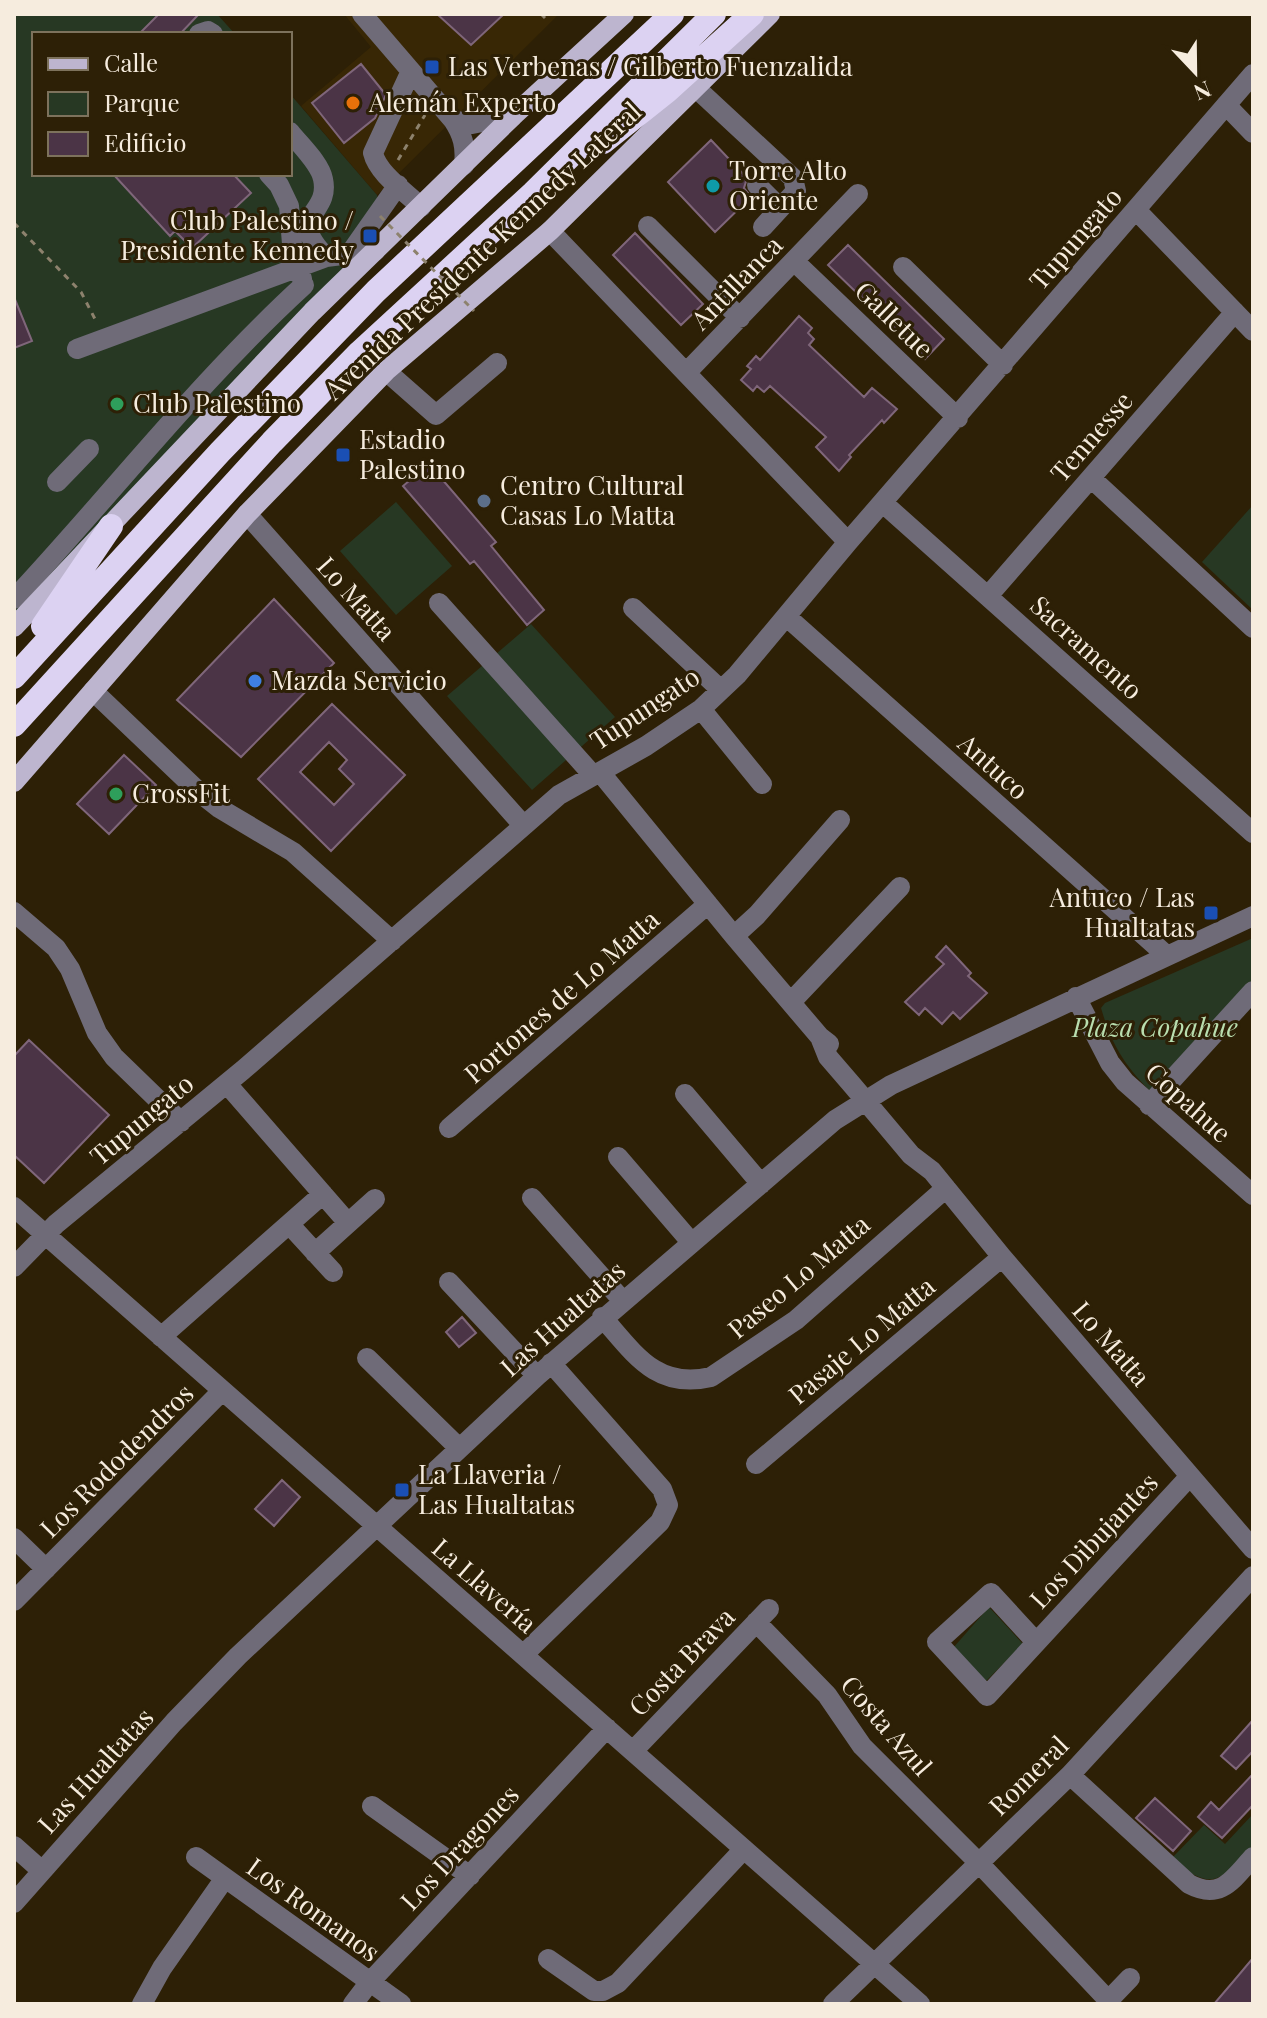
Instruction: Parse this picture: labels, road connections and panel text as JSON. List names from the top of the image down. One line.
{"streets":{"main road":["Avenida Presidente Kennedy Lateral"],"street":["Tupungato","Antillanca","Galletue","Tennesse","Lo Matta","Sacramento","Antuco","Portones de Lo Matta","Copahue","Paseo Lo Matta","Las Hualtatas","Pasaje Lo Matta","Los Rododendros","Los Dibujantes","La Llavería","Costa Brava","Costa Azul","Romeral","Los Dragones","Los Romanos"]},"crossings":[["Tupungato","Galletue"],["Tupungato","Lo Matta"],["Tupungato","Sacramento"],["Tupungato","Antuco"],["Tupungato","La Llavería"],["Avenida Presidente Kennedy Lateral","Lo Matta"],["Antillanca","Galletue"],["Tennesse","Sacramento"],["Lo Matta","Portones de Lo Matta"],["Lo Matta","Paseo Lo Matta"],["Lo Matta","Las Hualtatas"],["Lo Matta","Pasaje Lo Matta"],["Lo Matta","Los Dibujantes"],["Antuco","Las Hualtatas"],["Copahue","Las Hualtatas"],["Paseo Lo Matta","Las Hualtatas"],["Las Hualtatas","La Llavería"],["Los Rododendros","La Llavería"],["La Llavería","Costa Brava"],["La Llavería","Romeral"],["La Llavería","Los Dragones"],["Costa Brava","Costa Azul"],["Costa Azul","Romeral"],["Los Dragones","Los Romanos"]],"parks":["Plaza Copahue"],"places":{"transit":["Las Verbenas / Gilberto Fuenzalida","Club Palestino / Presidente Kennedy","Estadio Palestino","Antuco / Las Hualtatas","La Llaveria / Las Hualtatas"],"other":["Alemán Experto","Torre Alto Oriente","Club Palestino","Centro Cultural Casas Lo Matta","Mazda Servicio","CrossFit"]},"legend":["Calle","Parque","Edificio"],"north":"bottom"}
